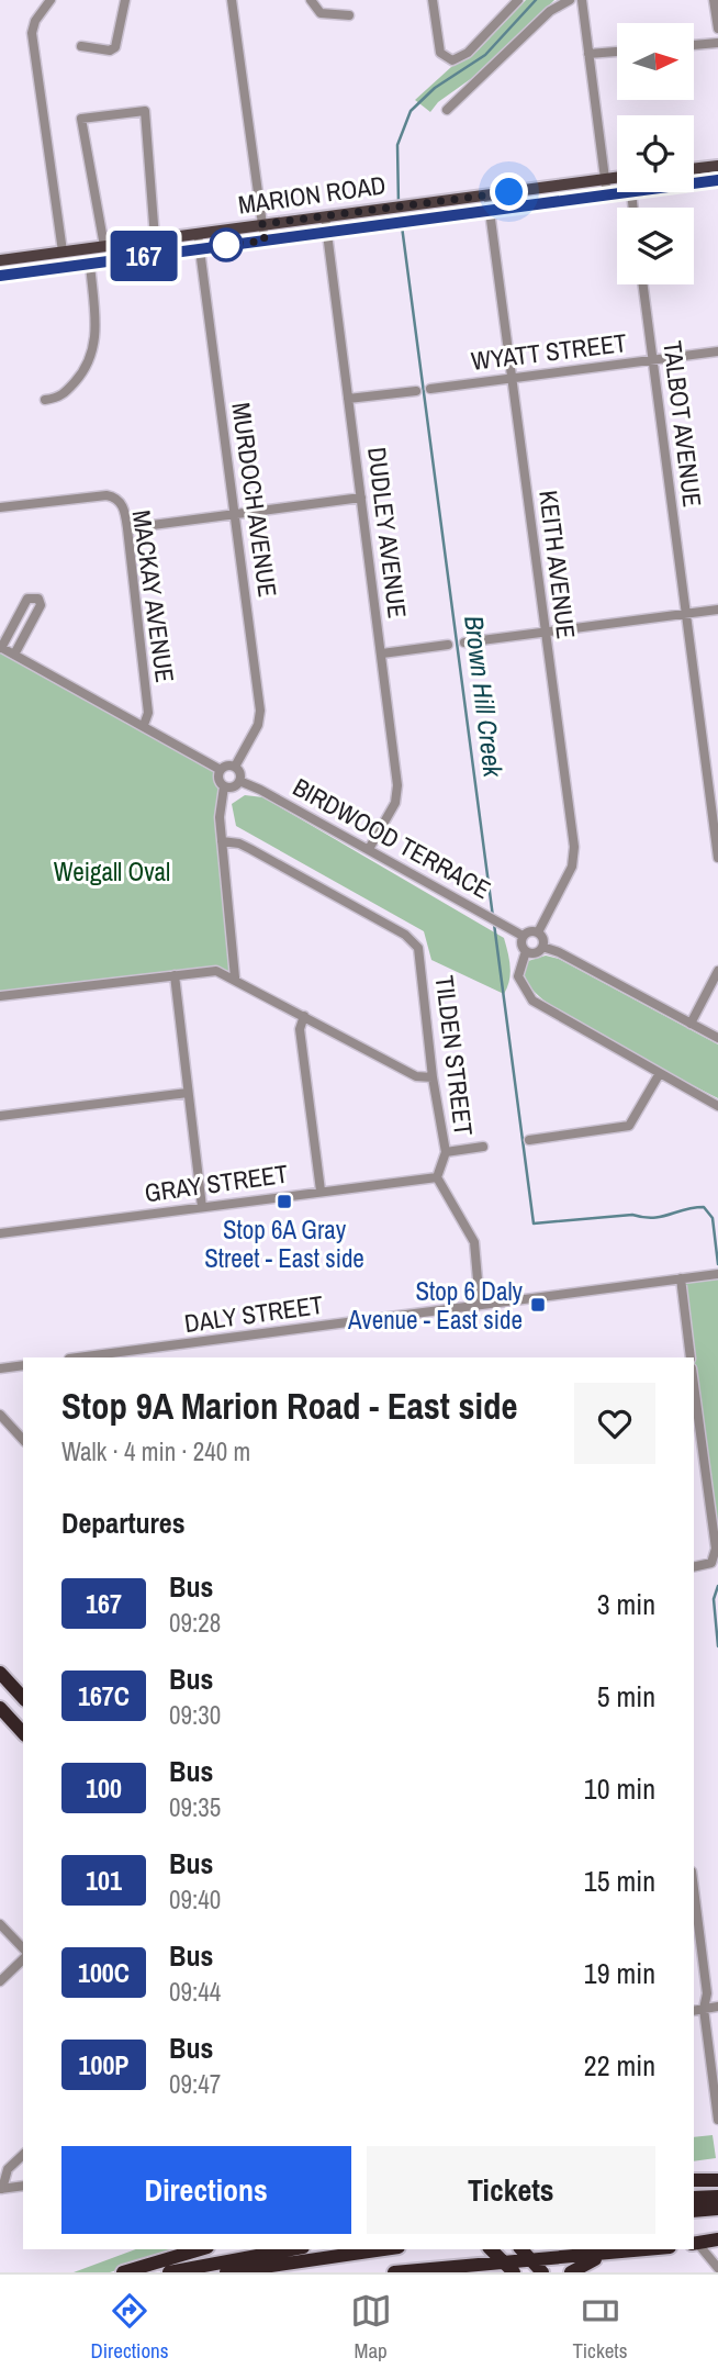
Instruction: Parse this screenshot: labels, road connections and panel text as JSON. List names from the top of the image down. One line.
{"streets":{"main road":["MARION ROAD"],"street":["WYATT STREET","TALBOT AVENUE","MURDOCH AVENUE","DUDLEY AVENUE","KEITH AVENUE","MACKAY AVENUE","BIRDWOOD TERRACE","TILDEN STREET","GRAY STREET","DALY STREET"]},"crossings":[["MARION ROAD","MURDOCH AVENUE"],["MARION ROAD","DUDLEY AVENUE"],["MARION ROAD","KEITH AVENUE"],["WYATT STREET","TALBOT AVENUE"],["WYATT STREET","KEITH AVENUE"],["MURDOCH AVENUE","BIRDWOOD TERRACE"],["DUDLEY AVENUE","BIRDWOOD TERRACE"],["KEITH AVENUE","BIRDWOOD TERRACE"],["TILDEN STREET","GRAY STREET"]],"water":["Brown Hill Creek"],"parks":["Weigall Oval"],"places":{"transit":["Stop 6A Gray Street - East side","Stop 6 Daly Avenue - East side"]},"lines":["bus line 167"],"north":"right","page":{"on_map":"167","heading":[["Stop 9A Marion Road - East side","Walk · 4 min · 240 m"],"Departures"],"list":[{"mark":"167","name":"Bus","note":"09:28","value":"3 min"},{"mark":"167C","name":"Bus","note":"09:30","value":"5 min"},{"mark":"100","name":"Bus","note":"09:35","value":"10 min"},{"mark":"101","name":"Bus","note":"09:40","value":"15 min"},{"mark":"100C","name":"Bus","note":"09:44","value":"19 min"},{"mark":"100P","name":"Bus","note":"09:47","value":"22 min"}],"buttons":["Directions","Tickets"],"tabs":["Directions","Map","Tickets"]}}
